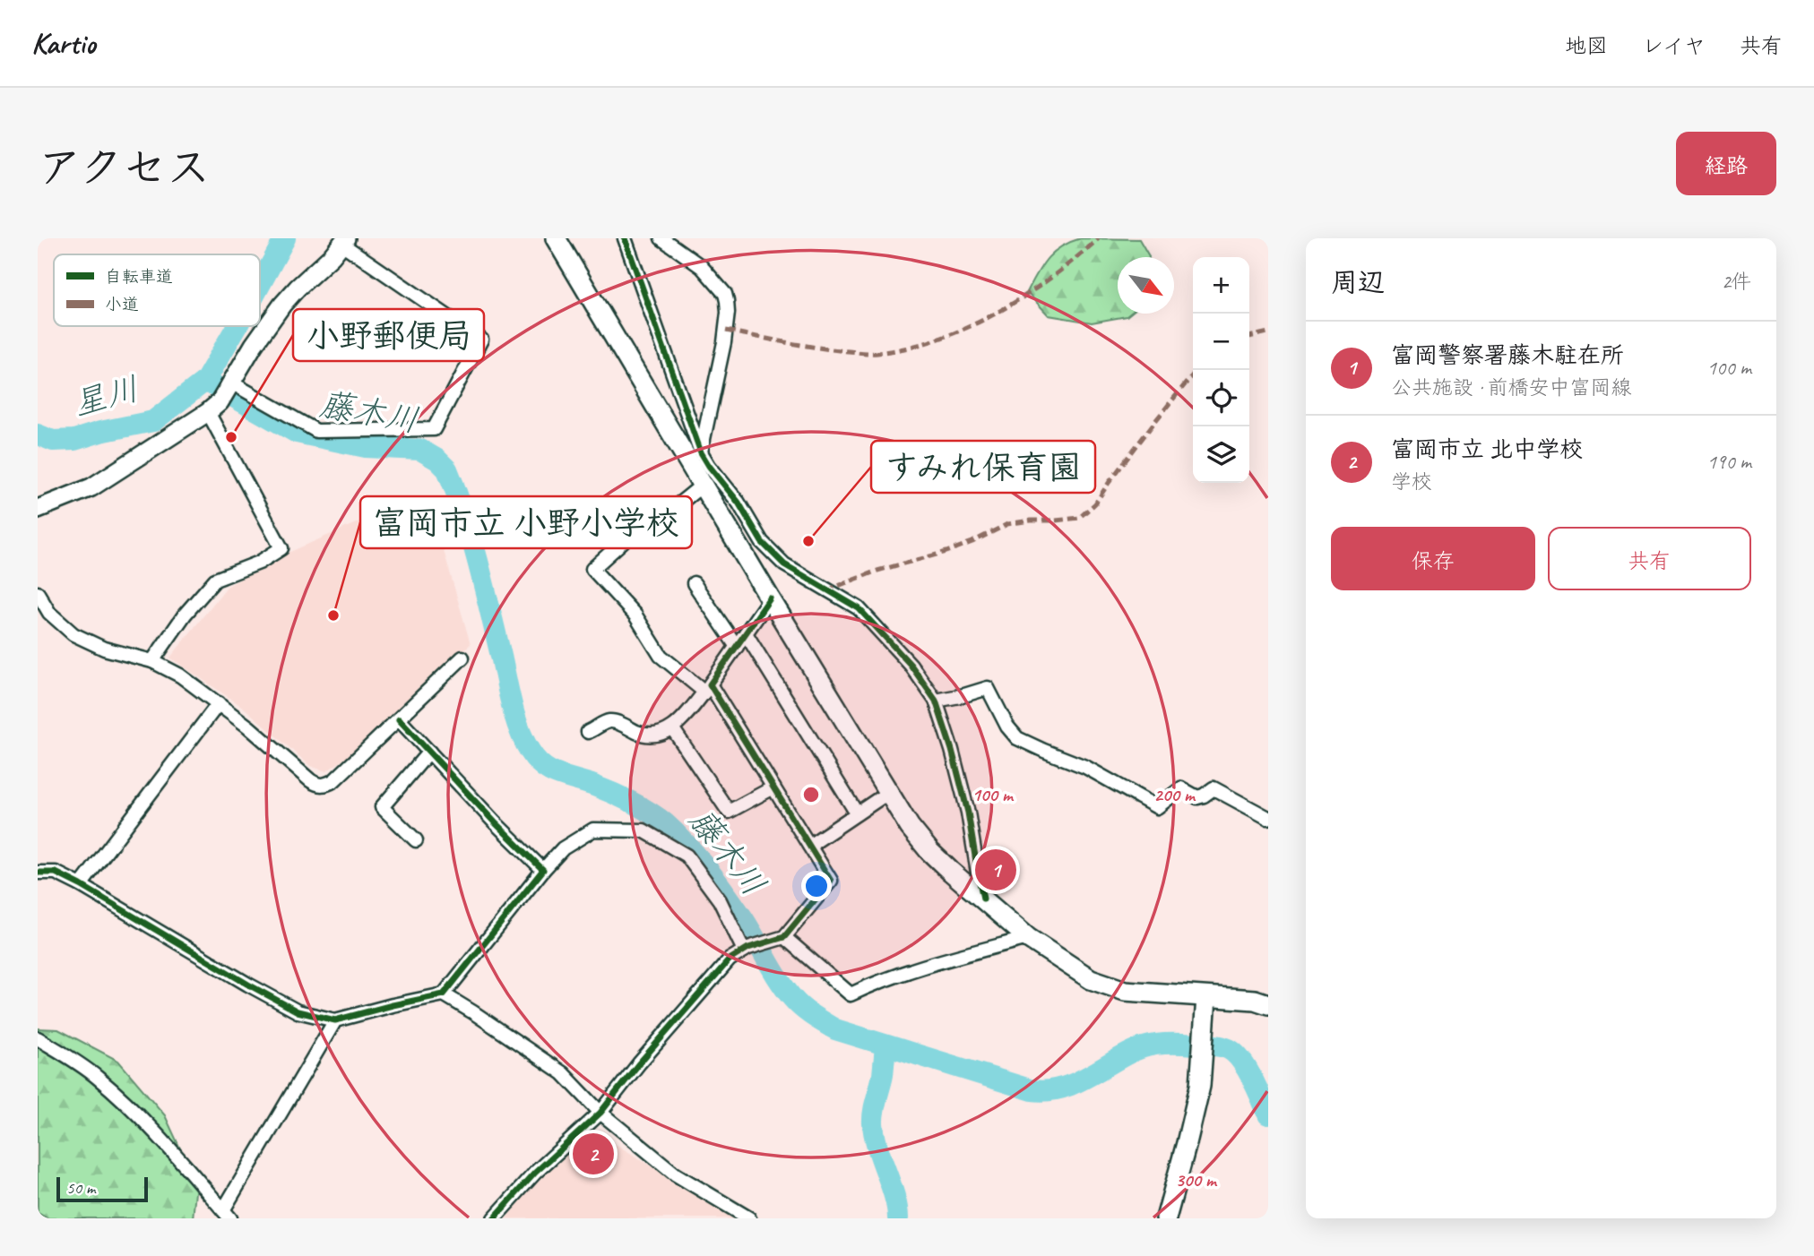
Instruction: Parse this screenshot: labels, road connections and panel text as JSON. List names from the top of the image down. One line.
{"water":["星川","藤木川"],"places":["小野郵便局","すみれ保育園","富岡市立 小野小学校"],"legend":["自転車道","小道"],"scale_bar":"50 m","north":"bottom right","page":{"header":"Kartio","nav":["地図","レイヤ","共有"],"title":"アクセス","buttons":["経路",["保存","共有"]],"heading":["周辺","2件"],"map_buttons":["+","−"],"list":[{"mark":"1","name":"富岡警察署藤木駐在所","note":"公共施設 · 前橋安中富岡線","value":"100 m"},{"mark":"2","name":"富岡市立 北中学校","note":"学校","value":"190 m"}],"pins":["1","2"],"scale":"50 m"},"rings":["100 m","200 m","300 m"]}
